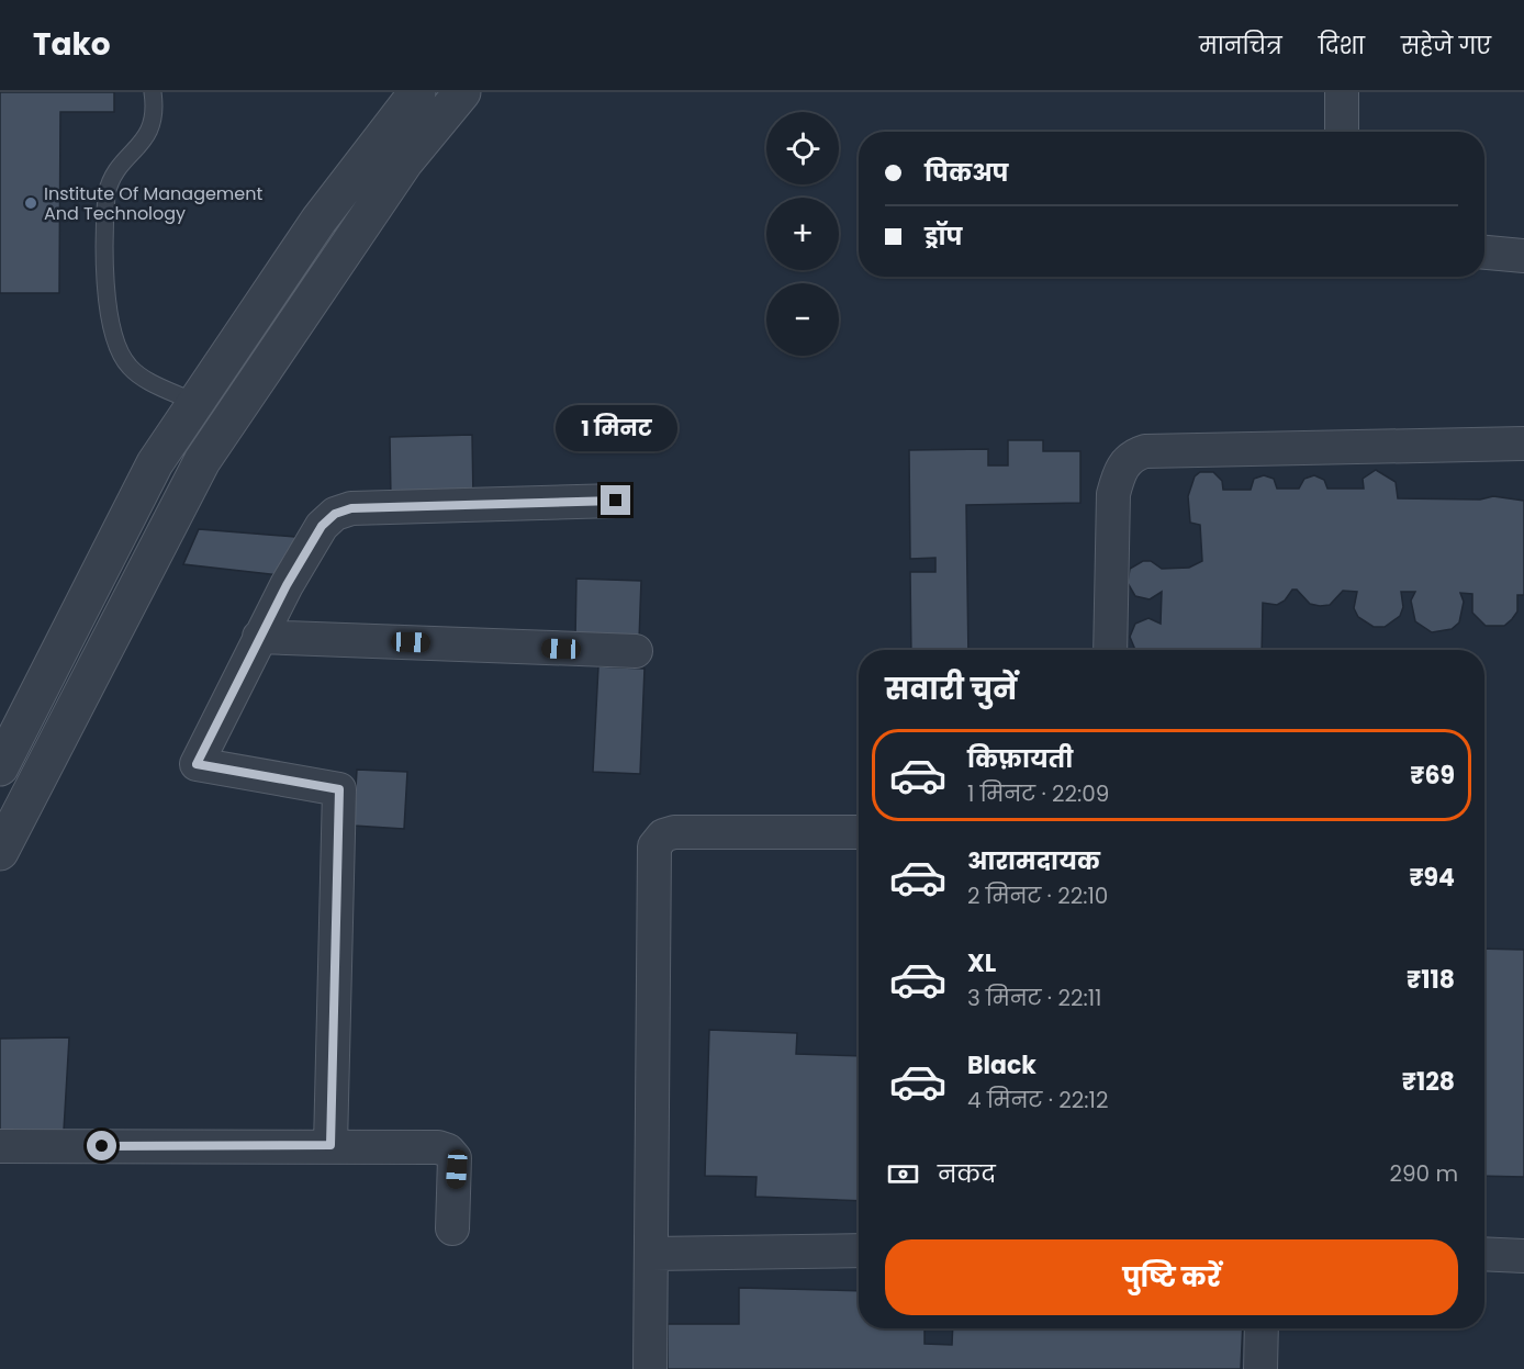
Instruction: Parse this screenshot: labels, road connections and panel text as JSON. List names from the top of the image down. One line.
{"places":["Institute Of Management And Technology"],"page":{"header":"Tako","nav":["मानचित्र","दिशा","सहेजे गए"],"map_buttons":["+","−"],"banner":["पिकअप","ड्रॉप"],"bubble":"1 मिनट","heading":"सवारी चुनें","list":[{"name":"किफ़ायती","note":"1 मिनट · 22:09","value":"₹69"},{"name":"आरामदायक","note":"2 मिनट · 22:10","value":"₹94"},{"name":"XL","note":"3 मिनट · 22:11","value":"₹118"},{"name":"Black","note":"4 मिनट · 22:12","value":"₹128"}],"pay":["नकद","290 m"],"buttons":"पुष्टि करें"}}
